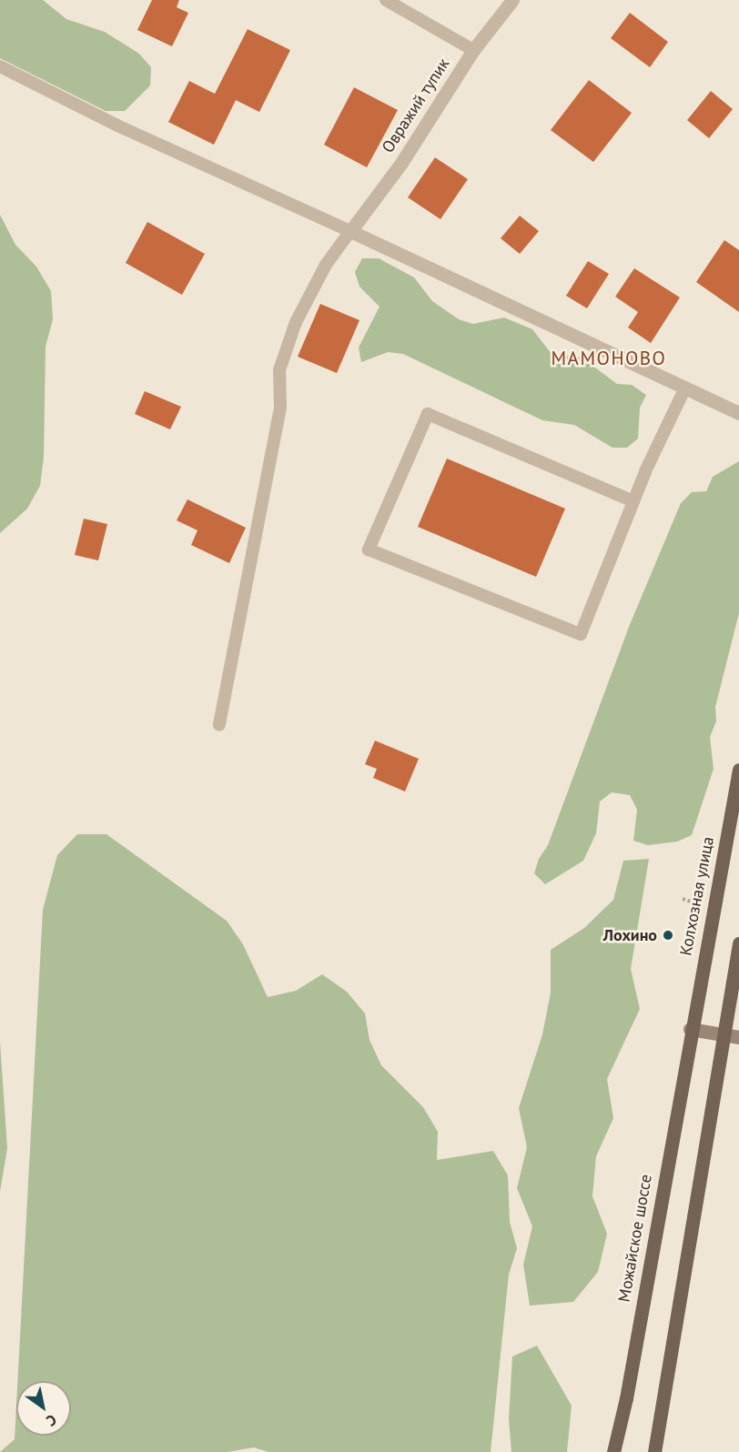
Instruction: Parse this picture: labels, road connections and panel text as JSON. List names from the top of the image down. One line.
{"streets":{"main road":["Колхозная улица","Можайское шоссе"],"street":["Овражий тупик"]},"crossings":[["Колхозная улица","Можайское шоссе"]],"districts":["МАМОНОВО"],"places":["Лохино"],"north":"bottom right"}
